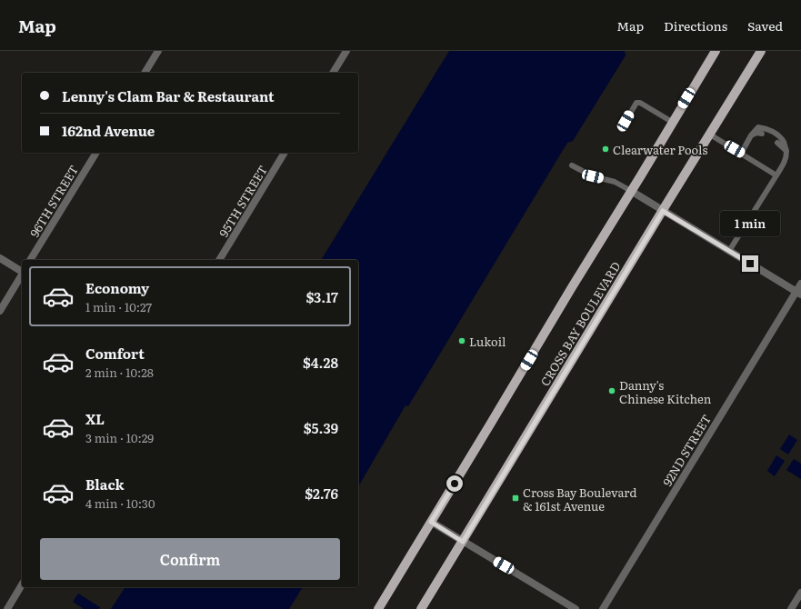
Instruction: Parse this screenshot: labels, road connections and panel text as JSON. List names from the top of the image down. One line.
{"streets":{"main road":["CROSS BAY BOULEVARD"],"street":["96TH STREET","95TH STREET","92ND STREET"]},"places":{"other":["Clearwater Pools","Lukoil","Danny's Chinese Kitchen"],"transit":["Cross Bay Boulevard & 161st Avenue"]},"page":{"header":"Map","nav":["Map","Directions","Saved"],"banner":["Lenny's Clam Bar & Restaurant","162nd Avenue"],"bubble":"1 min","list":[{"name":"Economy","note":"1 min · 10:27","value":"$3.17"},{"name":"Comfort","note":"2 min · 10:28","value":"$4.28"},{"name":"XL","note":"3 min · 10:29","value":"$5.39"},{"name":"Black","note":"4 min · 10:30","value":"$2.76"}],"buttons":"Confirm"}}
